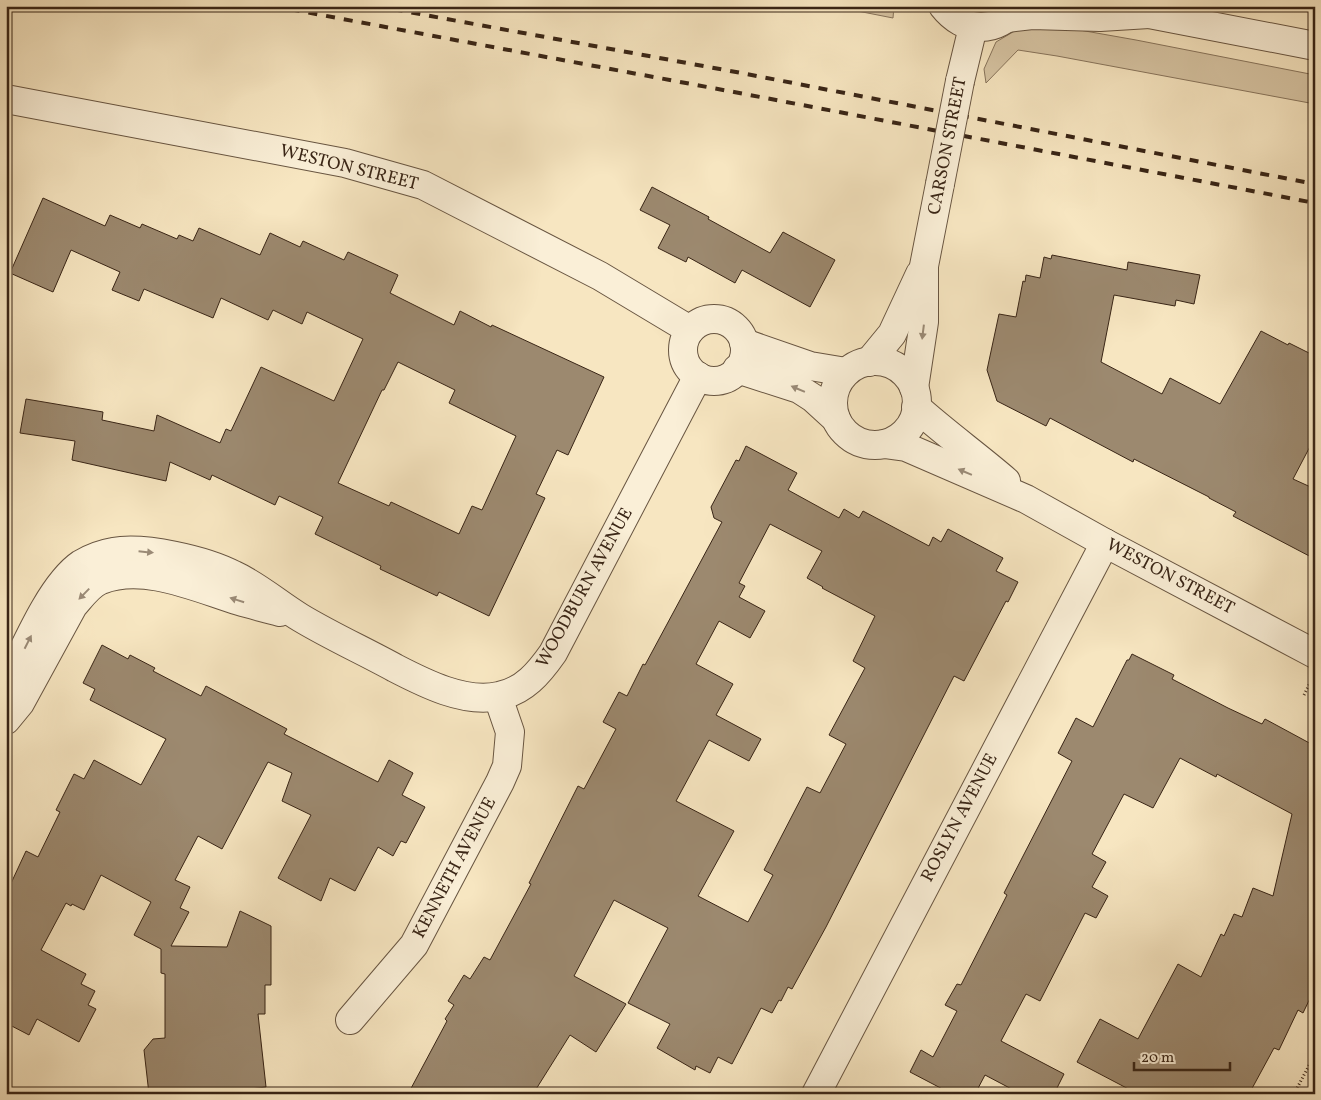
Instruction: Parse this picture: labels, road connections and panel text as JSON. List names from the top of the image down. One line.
{"streets":{"street":["CARSON STREET","WESTON STREET","WOODBURN AVENUE","ROSLYN AVENUE","KENNETH AVENUE"]},"crossings":[["CARSON STREET","WESTON STREET"],["WESTON STREET","WOODBURN AVENUE"],["WESTON STREET","ROSLYN AVENUE"],["WOODBURN AVENUE","KENNETH AVENUE"]],"scale_bar":"20 m"}
